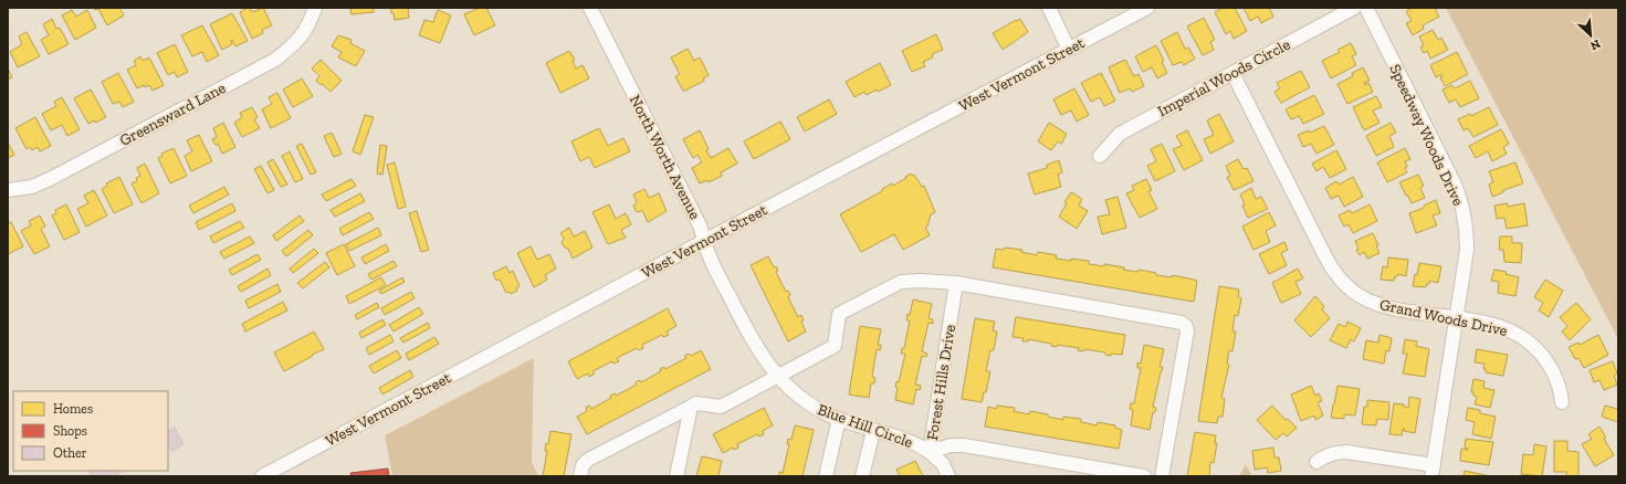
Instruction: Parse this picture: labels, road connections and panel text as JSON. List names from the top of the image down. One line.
{"streets":{"street":["West Vermont Street","Imperial Woods Circle","Greensward Lane","Speedway Woods Drive","North Worth Avenue","Grand Woods Drive","Forest Hills Drive","Blue Hill Circle"]},"crossings":[["West Vermont Street","North Worth Avenue"],["Imperial Woods Circle","Grand Woods Drive"],["Speedway Woods Drive","Grand Woods Drive"],["North Worth Avenue","Blue Hill Circle"],["Forest Hills Drive","Blue Hill Circle"]],"legend":["Homes","Shops","Other"],"north":"bottom right"}
